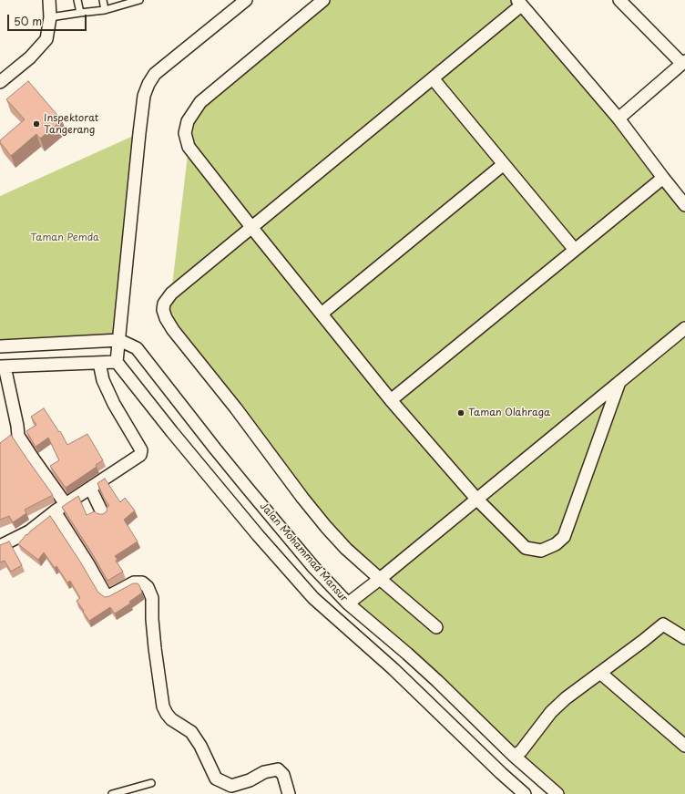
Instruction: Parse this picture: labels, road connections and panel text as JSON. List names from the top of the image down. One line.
{"streets":{"street":["Jalan Mohammad Mansur"]},"parks":["Taman Pemda"],"places":["Inspektorat Tangerang","Taman Olahraga"],"scale_bar":"50 m"}
